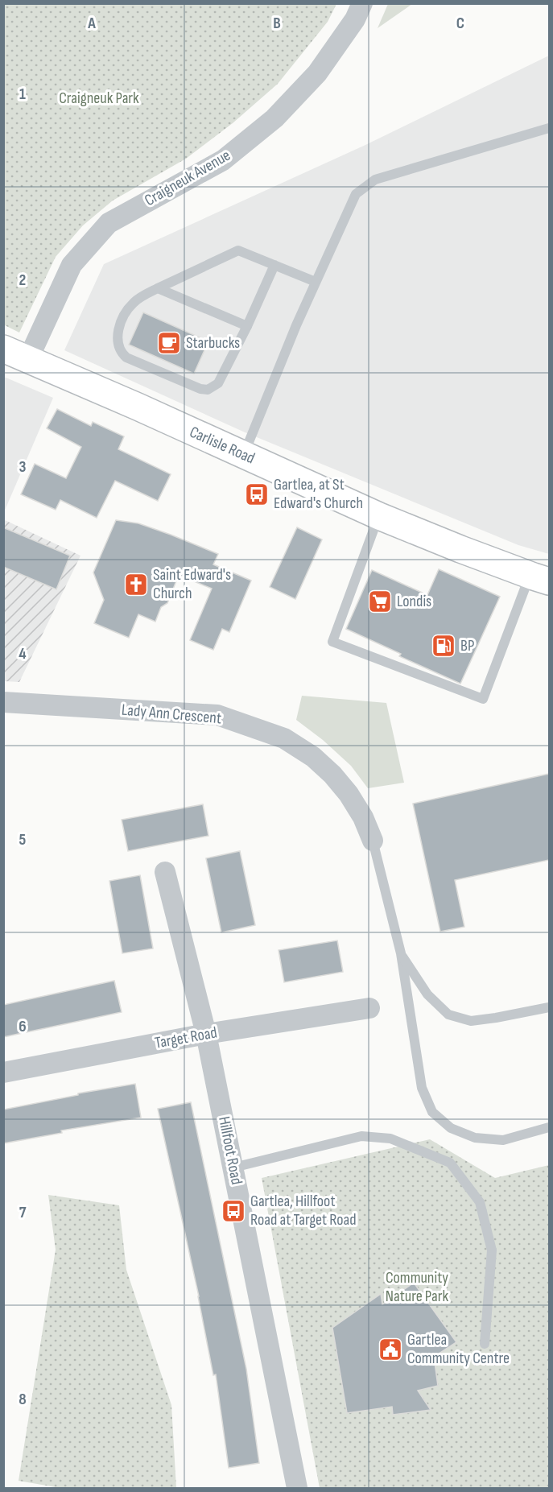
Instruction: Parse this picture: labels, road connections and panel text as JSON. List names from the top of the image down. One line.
{"streets":{"main road":["Carlisle Road"],"street":["Craigneuk Avenue","Lady Ann Crescent","Target Road","Hillfoot Road"]},"crossings":[["Craigneuk Avenue","Carlisle Road"],["Target Road","Hillfoot Road"]],"parks":["Craigneuk Park","Community Nature Park"],"places":{"cafe":["Starbucks"],"bus stop":["Gartlea, at St Edward's Church","Gartlea, Hillfoot Road at Target Road"],"church":["Saint Edward's Church"],"supermarket":["Londis"],"fuel station":["BP"],"public building":["Gartlea Community Centre"]},"grid":{"columns":["A","B","C"],"rows":["1","2","3","4","5","6","7","8"]}}
